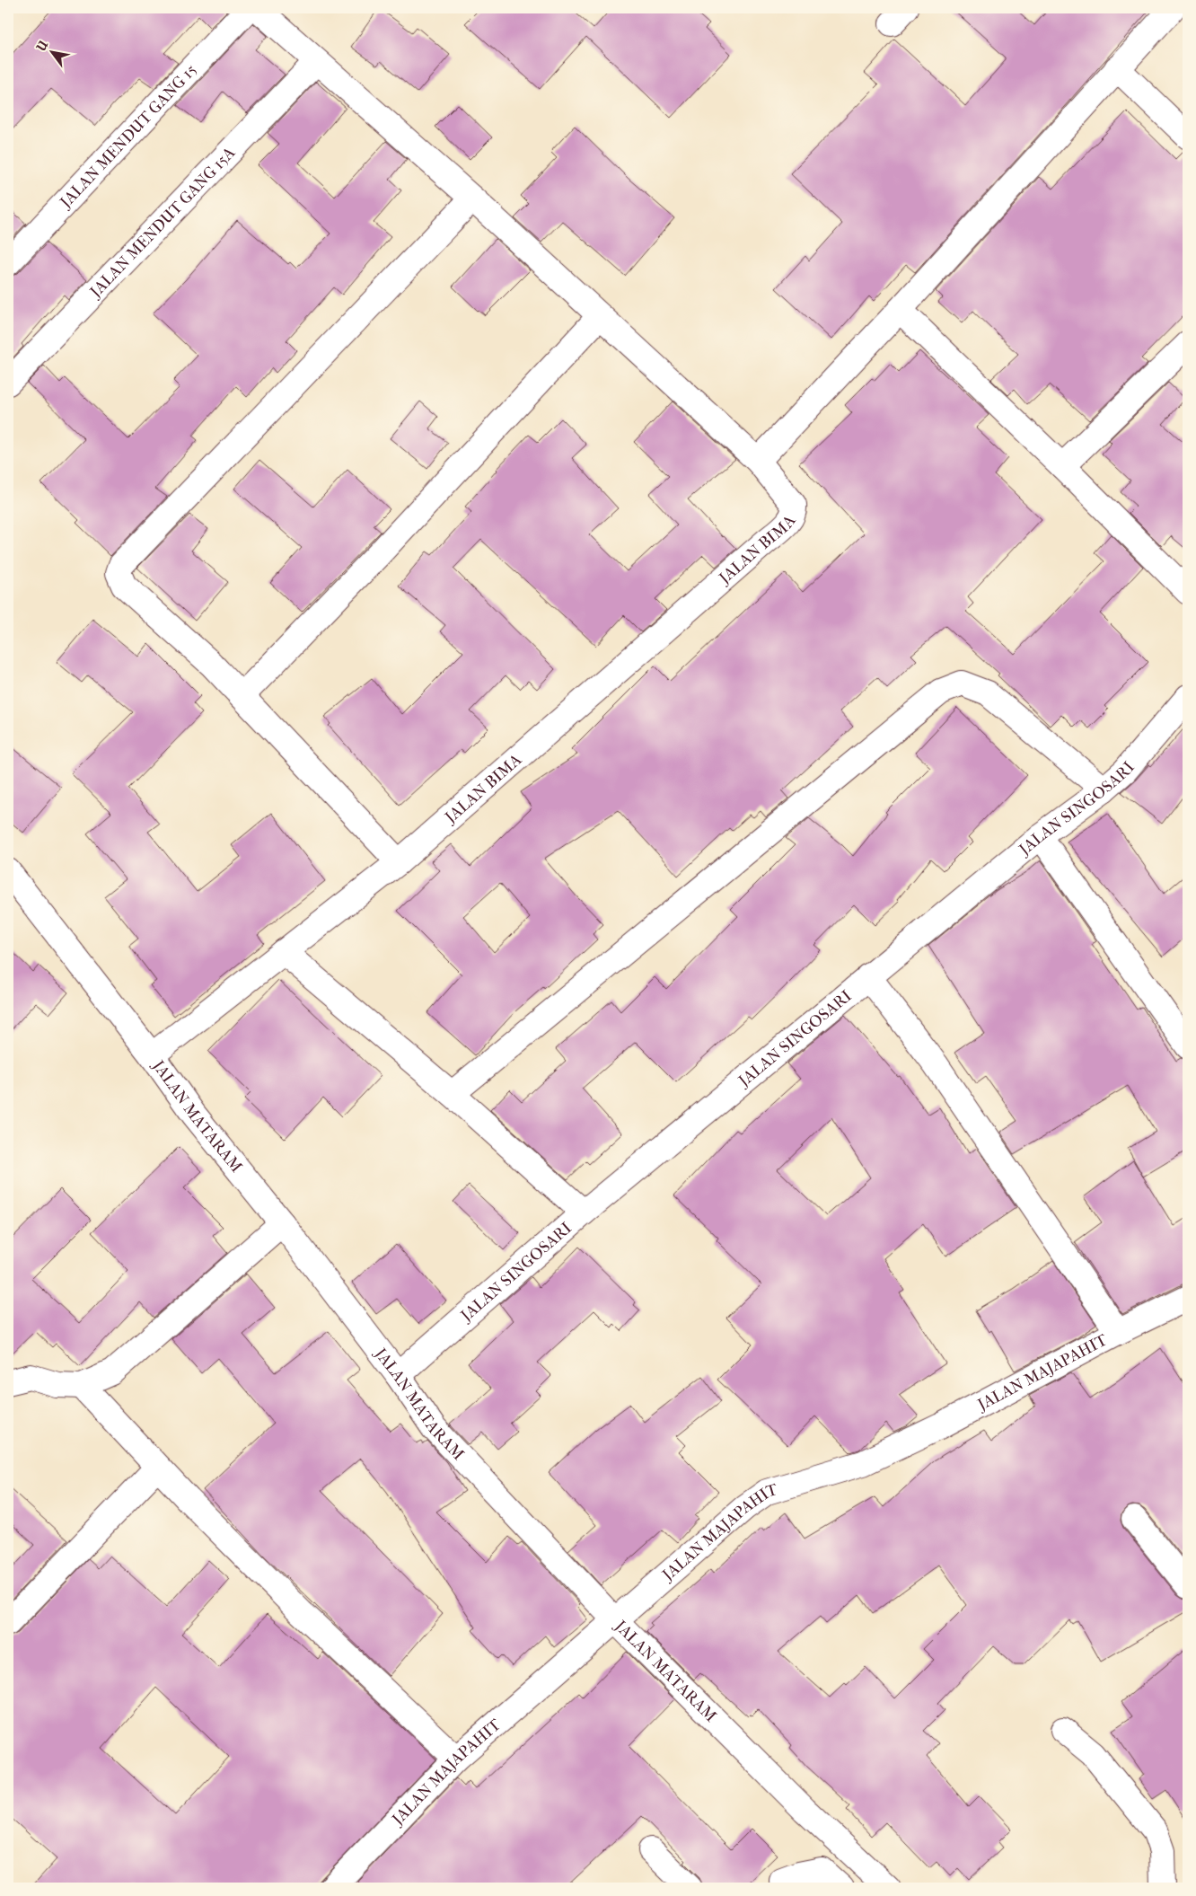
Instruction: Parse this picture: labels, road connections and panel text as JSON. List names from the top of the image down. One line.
{"streets":{"street":["JALAN MENDUT GANG 15","JALAN MENDUT GANG 15A","JALAN BIMA","JALAN SINGOSARI","JALAN MATARAM","JALAN MAJAPAHIT"]},"crossings":[["JALAN BIMA","JALAN MATARAM"],["JALAN SINGOSARI","JALAN MATARAM"],["JALAN MATARAM","JALAN MAJAPAHIT"]],"north":"top left"}
